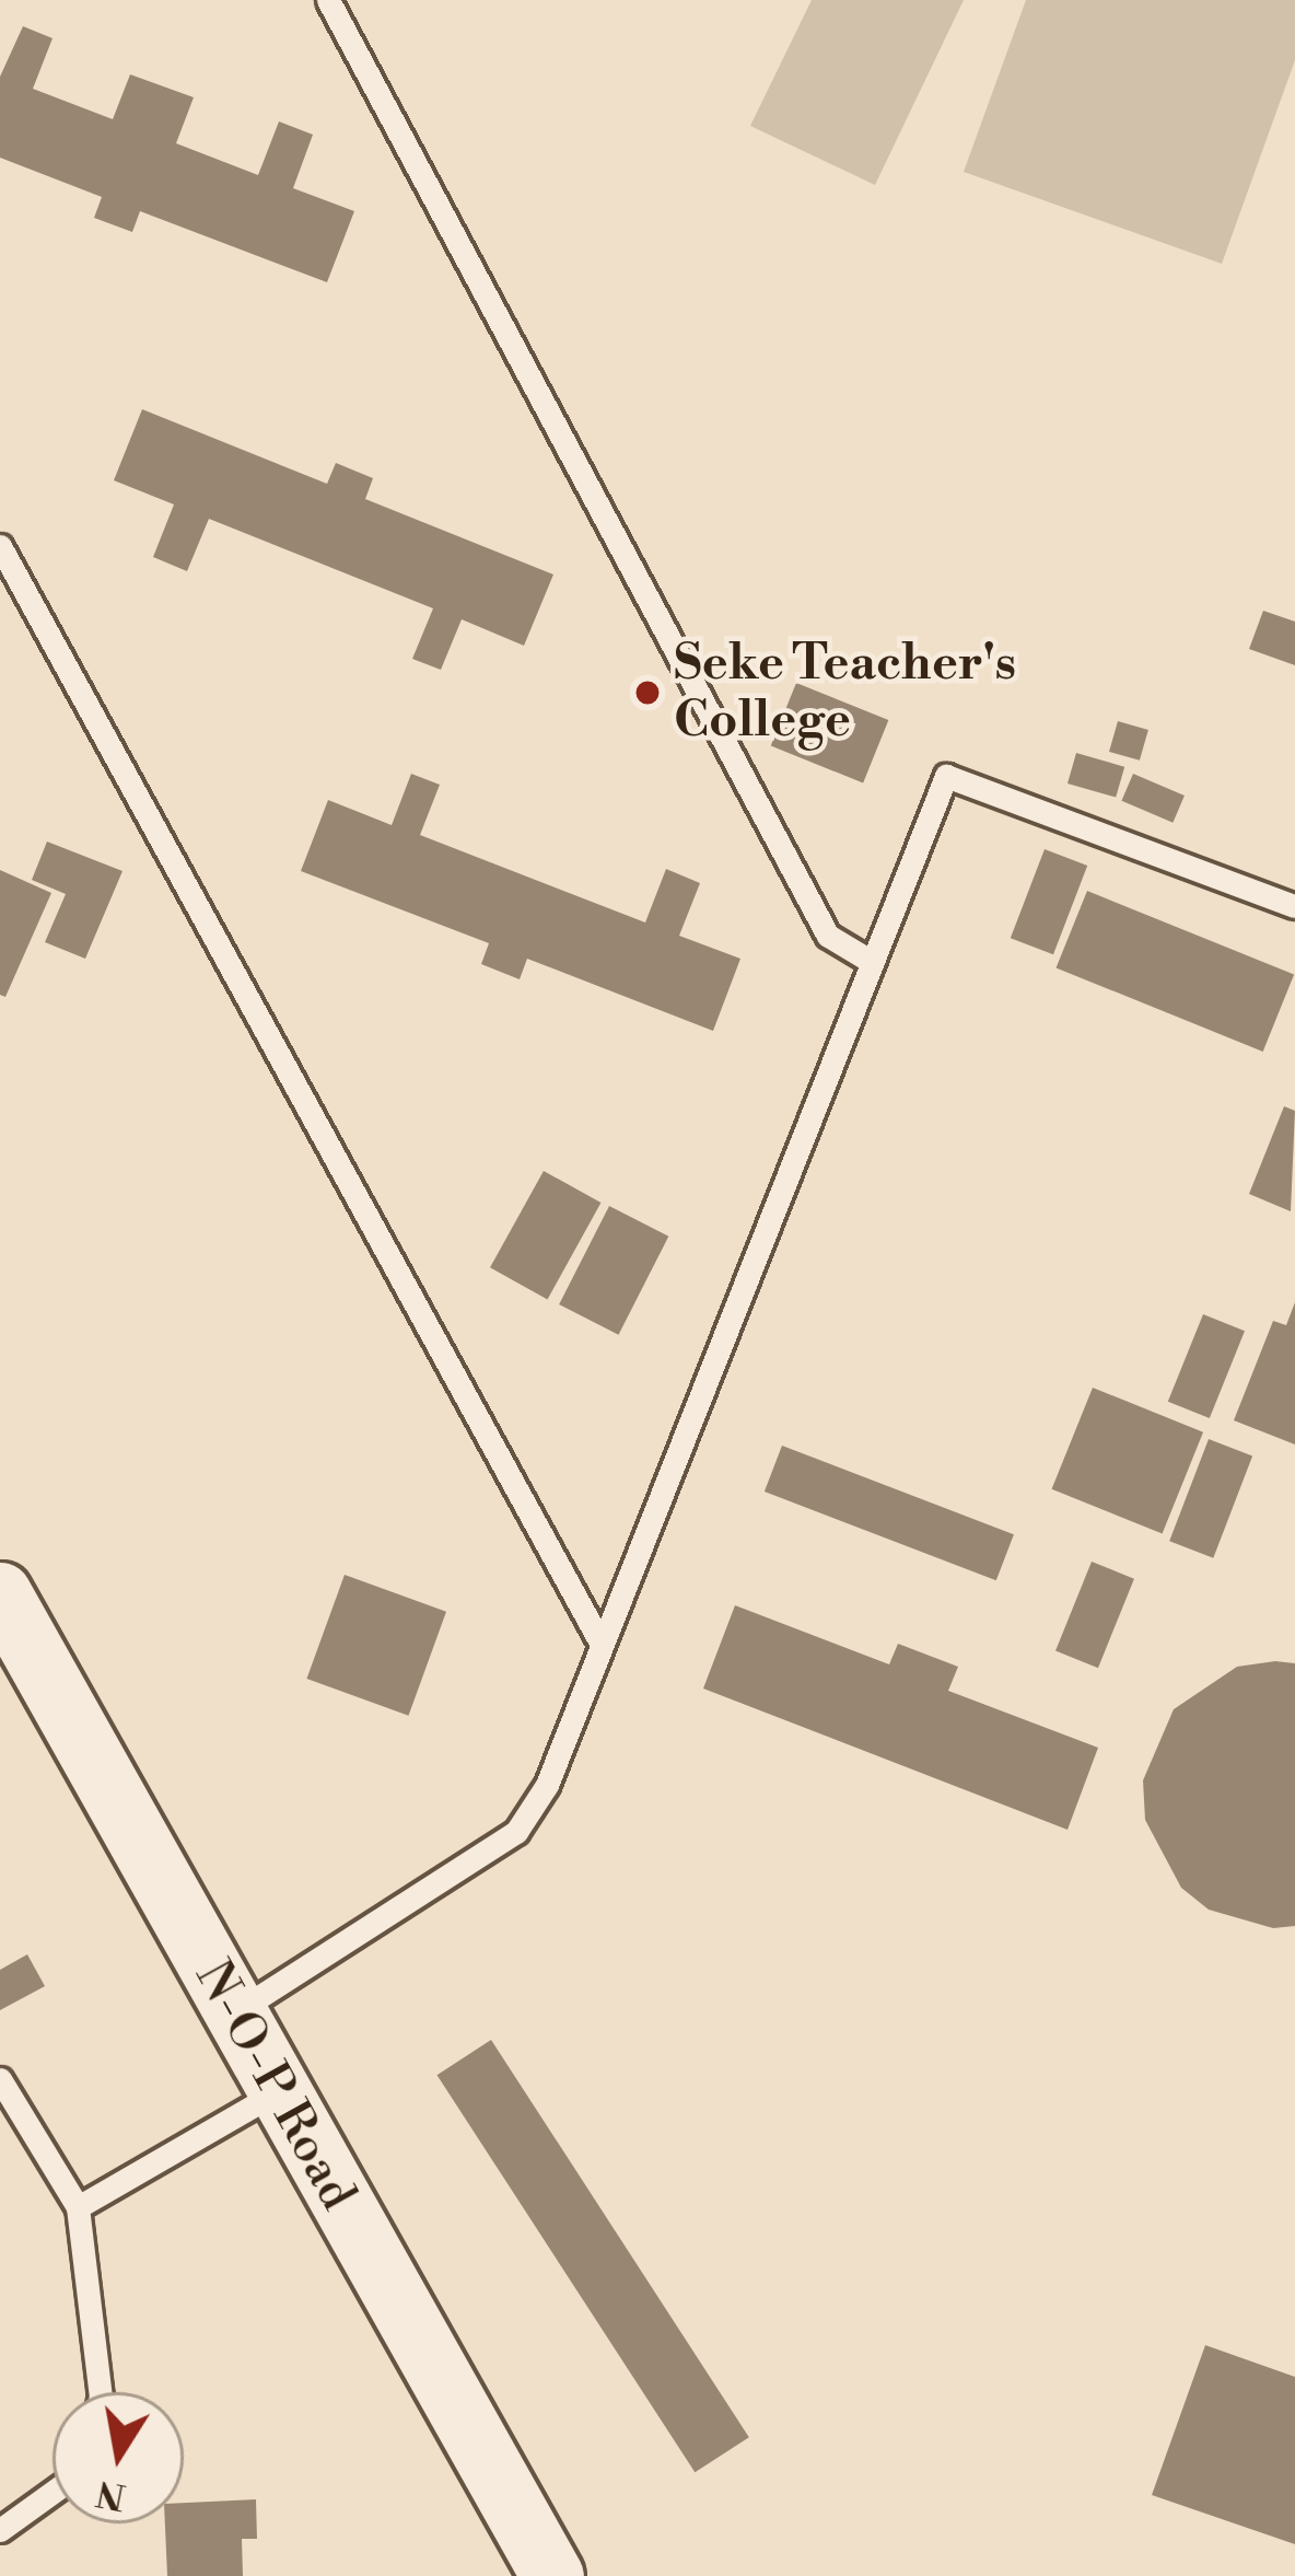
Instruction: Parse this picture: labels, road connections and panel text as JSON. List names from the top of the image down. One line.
{"streets":{"street":["N-O-P Road"]},"places":["Seke Teacher's College"],"north":"bottom"}
